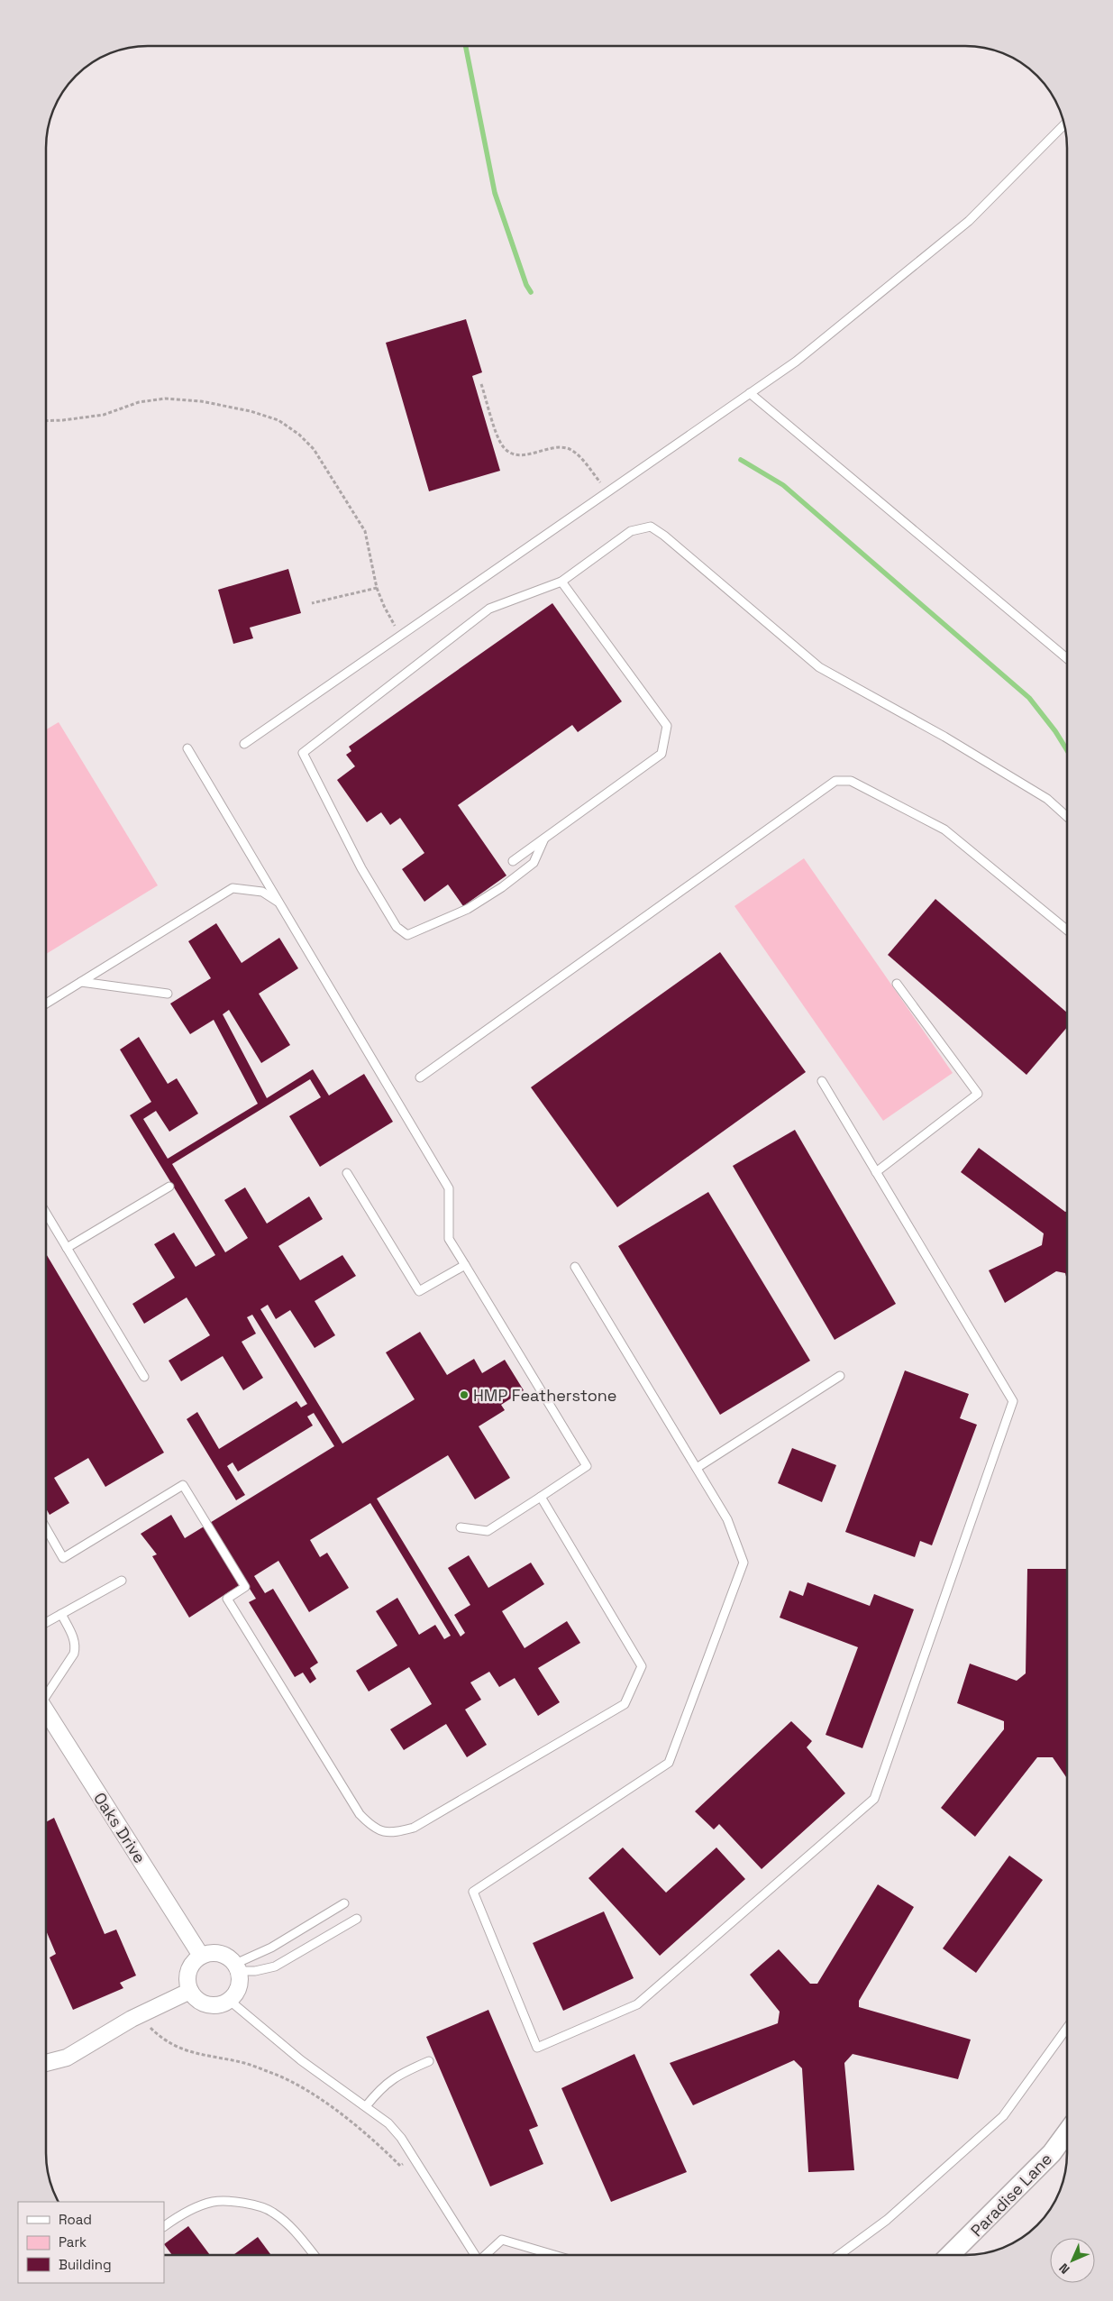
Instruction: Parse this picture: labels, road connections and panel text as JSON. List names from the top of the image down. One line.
{"streets":{"street":["Oaks Drive","Paradise Lane"]},"places":["HMP Featherstone"],"legend":["Road","Park","Building"],"north":"bottom left"}
